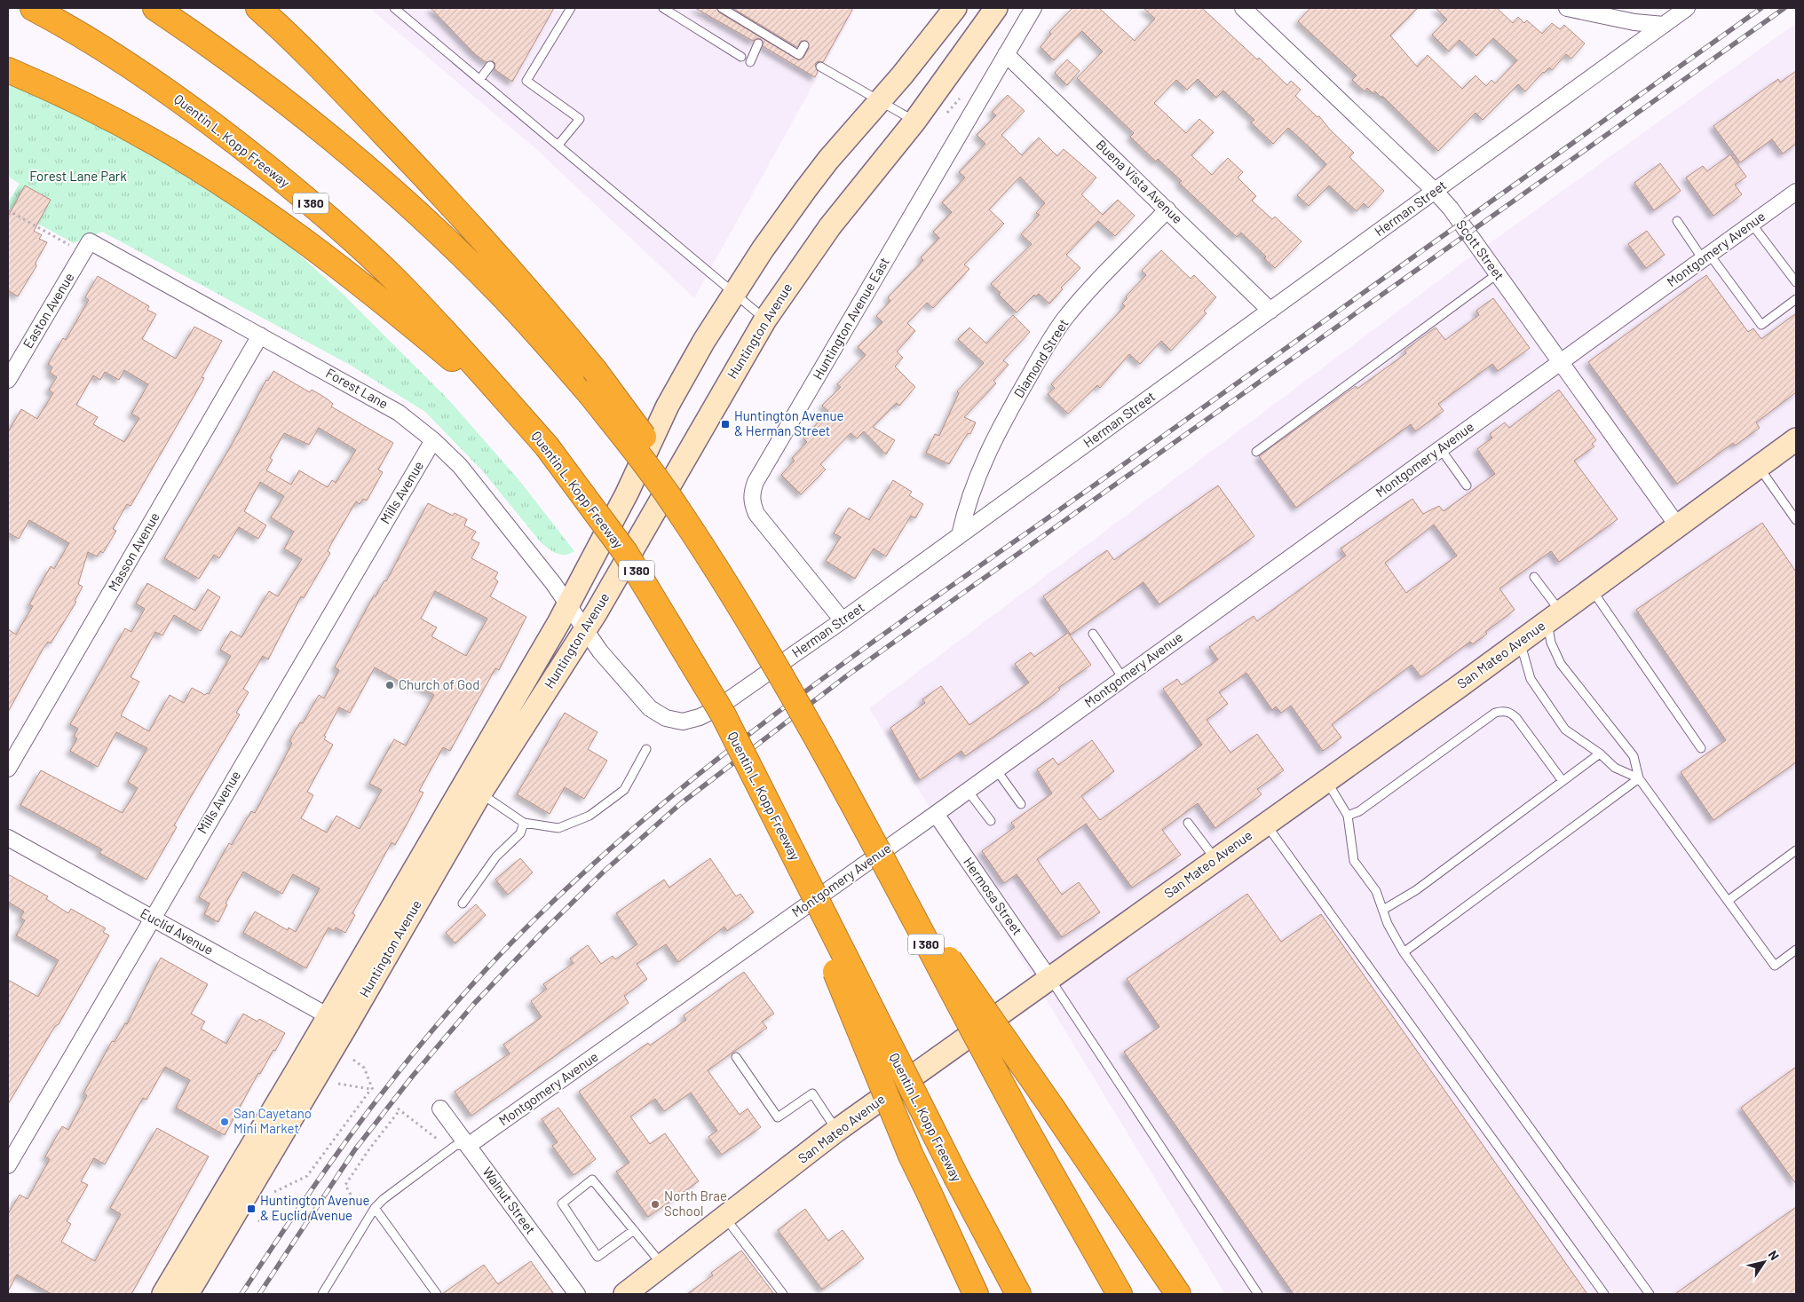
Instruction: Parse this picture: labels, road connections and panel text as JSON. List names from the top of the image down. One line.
{"streets":{"highway":["Quentin L. Kopp Freeway","I 380"],"street":["Buena Vista Avenue","Herman Street","Montgomery Avenue","Scott Street","Easton Avenue","Huntington Avenue East","Huntington Avenue","Diamond Street","Forest Lane","Mills Avenue","Masson Avenue","San Mateo Avenue","Hermosa Street","Euclid Avenue","Walnut Street"]},"crossings":[["Buena Vista Avenue","Herman Street"],["Buena Vista Avenue","Huntington Avenue East"],["Buena Vista Avenue","Diamond Street"],["Herman Street","Scott Street"],["Herman Street","Huntington Avenue East"],["Herman Street","Huntington Avenue"],["Herman Street","Diamond Street"],["Herman Street","Forest Lane"],["Montgomery Avenue","Scott Street"],["Montgomery Avenue","Hermosa Street"],["Montgomery Avenue","Walnut Street"],["Scott Street","San Mateo Avenue"],["Easton Avenue","Forest Lane"],["Huntington Avenue","Forest Lane"],["Huntington Avenue","Euclid Avenue"],["Forest Lane","Mills Avenue"],["Forest Lane","Masson Avenue"],["Mills Avenue","Euclid Avenue"],["San Mateo Avenue","Hermosa Street"]],"parks":["Forest Lane Park"],"places":{"transit":["Huntington Avenue & Herman Street","Huntington Avenue & Euclid Avenue"],"other":["Church of God","San Cayetano Mini Market","North Brae School"]},"north":"top right"}
